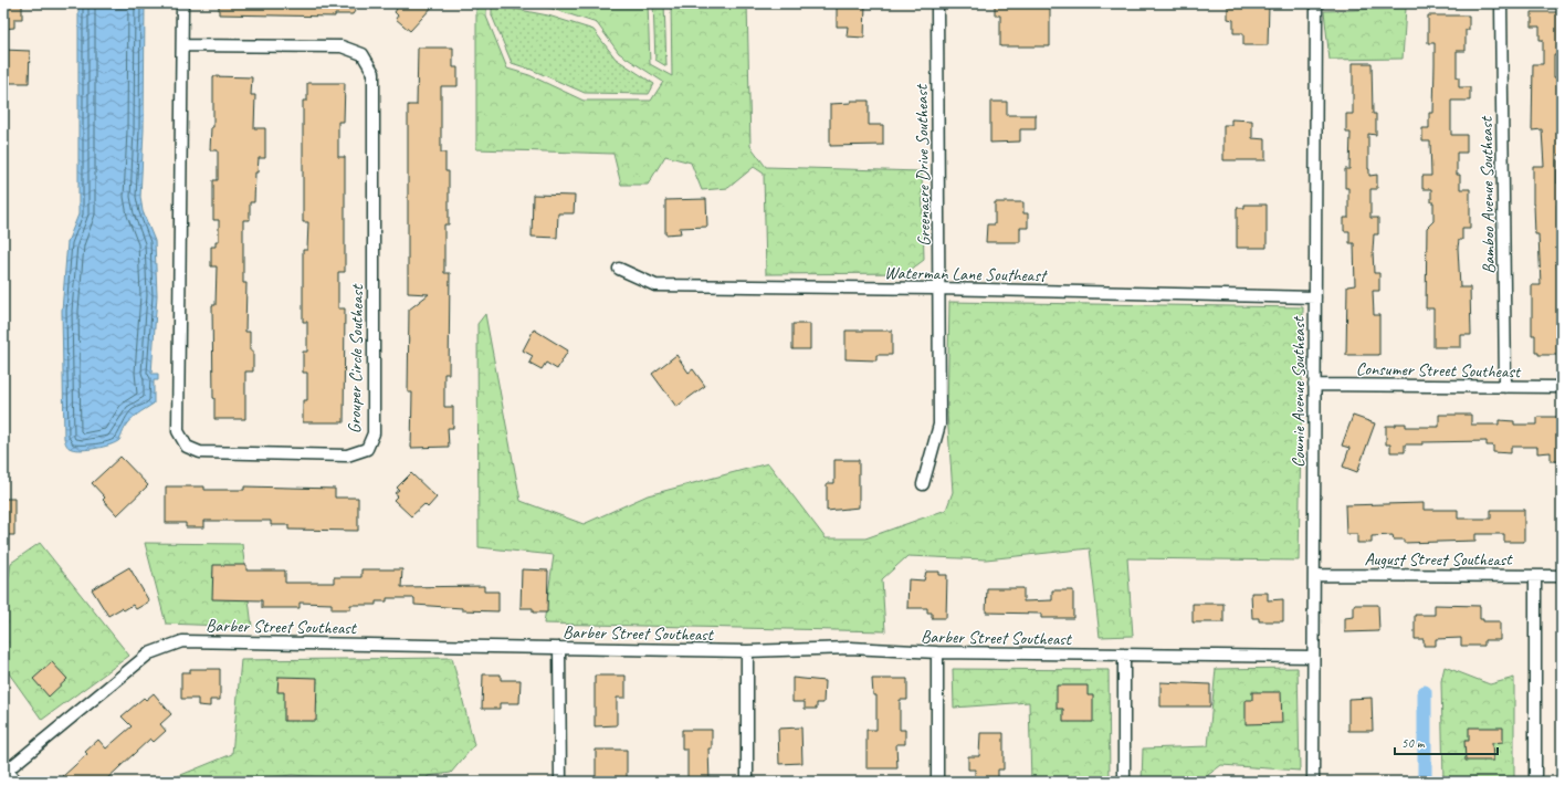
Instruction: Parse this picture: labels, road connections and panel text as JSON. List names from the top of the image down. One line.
{"streets":{"street":["Greenacre Drive Southeast","Bamboo Avenue Southeast","Waterman Lane Southeast","Grouper Circle Southeast","Consumer Street Southeast","Cownie Avenue Southeast","August Street Southeast","Barber Street Southeast"]},"crossings":[["Greenacre Drive Southeast","Waterman Lane Southeast"],["Bamboo Avenue Southeast","Consumer Street Southeast"],["Waterman Lane Southeast","Cownie Avenue Southeast"],["Consumer Street Southeast","Cownie Avenue Southeast"],["Cownie Avenue Southeast","August Street Southeast"],["Cownie Avenue Southeast","Barber Street Southeast"]],"scale_bar":"50 m"}
